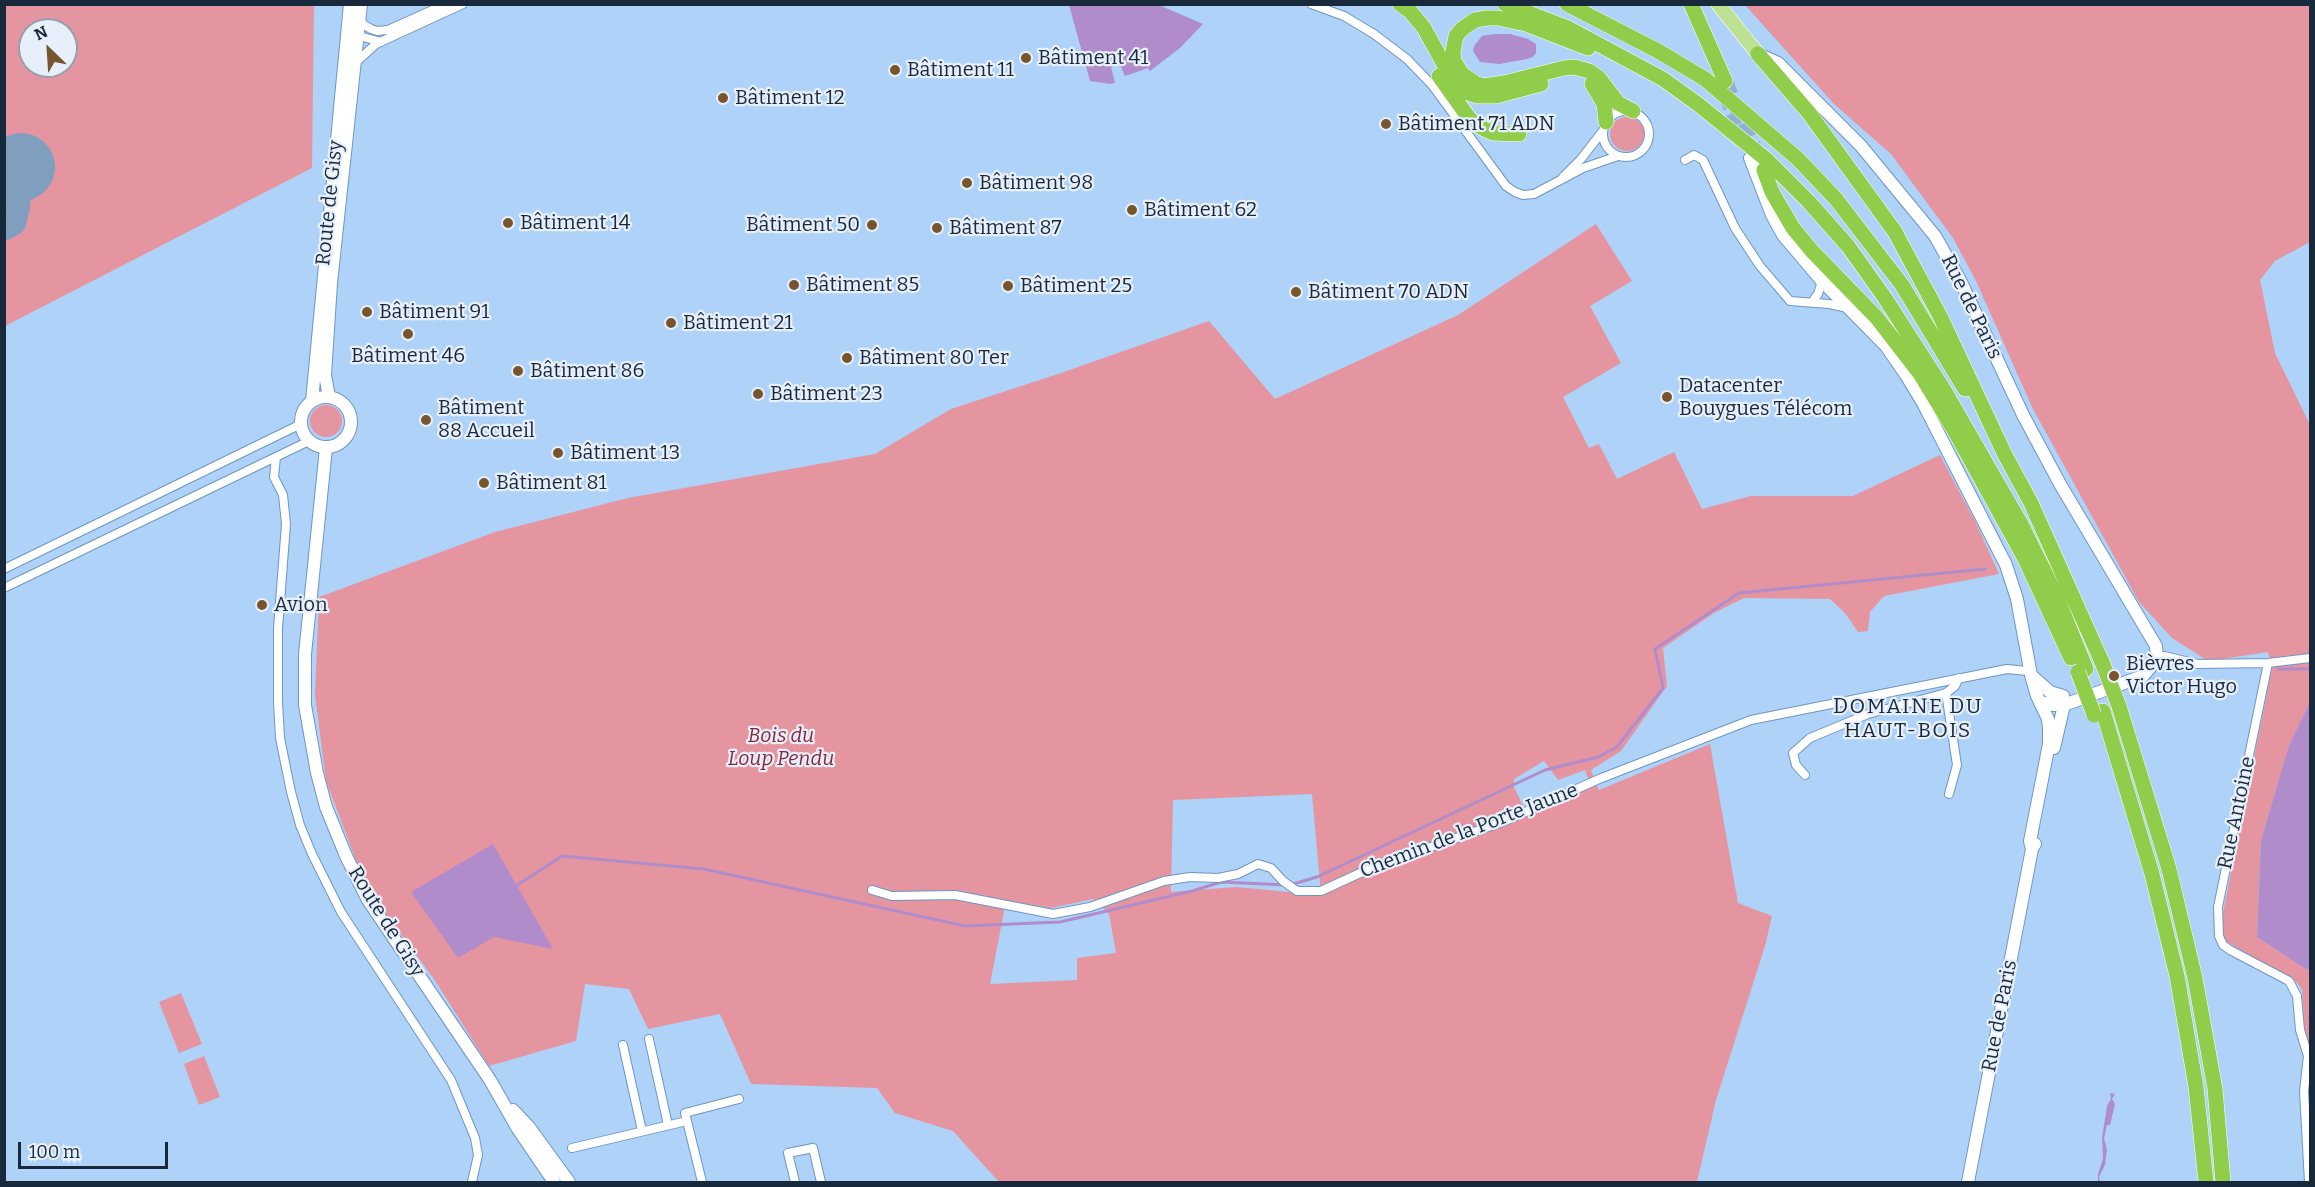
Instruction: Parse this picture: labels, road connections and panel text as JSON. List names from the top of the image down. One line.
{"streets":{"main road":["Rue de Paris"],"street":["Route de Gisy","Rue Antoine","Chemin de la Porte Jaune"]},"crossings":[["Rue de Paris","Chemin de la Porte Jaune"]],"districts":["DOMAINE DU HAUT-BOIS"],"parks":["Bois du Loup Pendu"],"places":["Bâtiment 41","Bâtiment 11","Bâtiment 12","Bâtiment 71 ADN","Bâtiment 98","Bâtiment 62","Bâtiment 14","Bâtiment 50","Bâtiment 87","Bâtiment 85","Bâtiment 25","Bâtiment 70 ADN","Bâtiment 91","Bâtiment 21","Bâtiment 46","Bâtiment 80 Ter","Bâtiment 86","Bâtiment 23","Datacenter Bouygues Télécom","Bâtiment 88 Accueil","Bâtiment 13","Bâtiment 81","Avion","Bièvres Victor Hugo"],"scale_bar":"100 m","north":"top left"}
